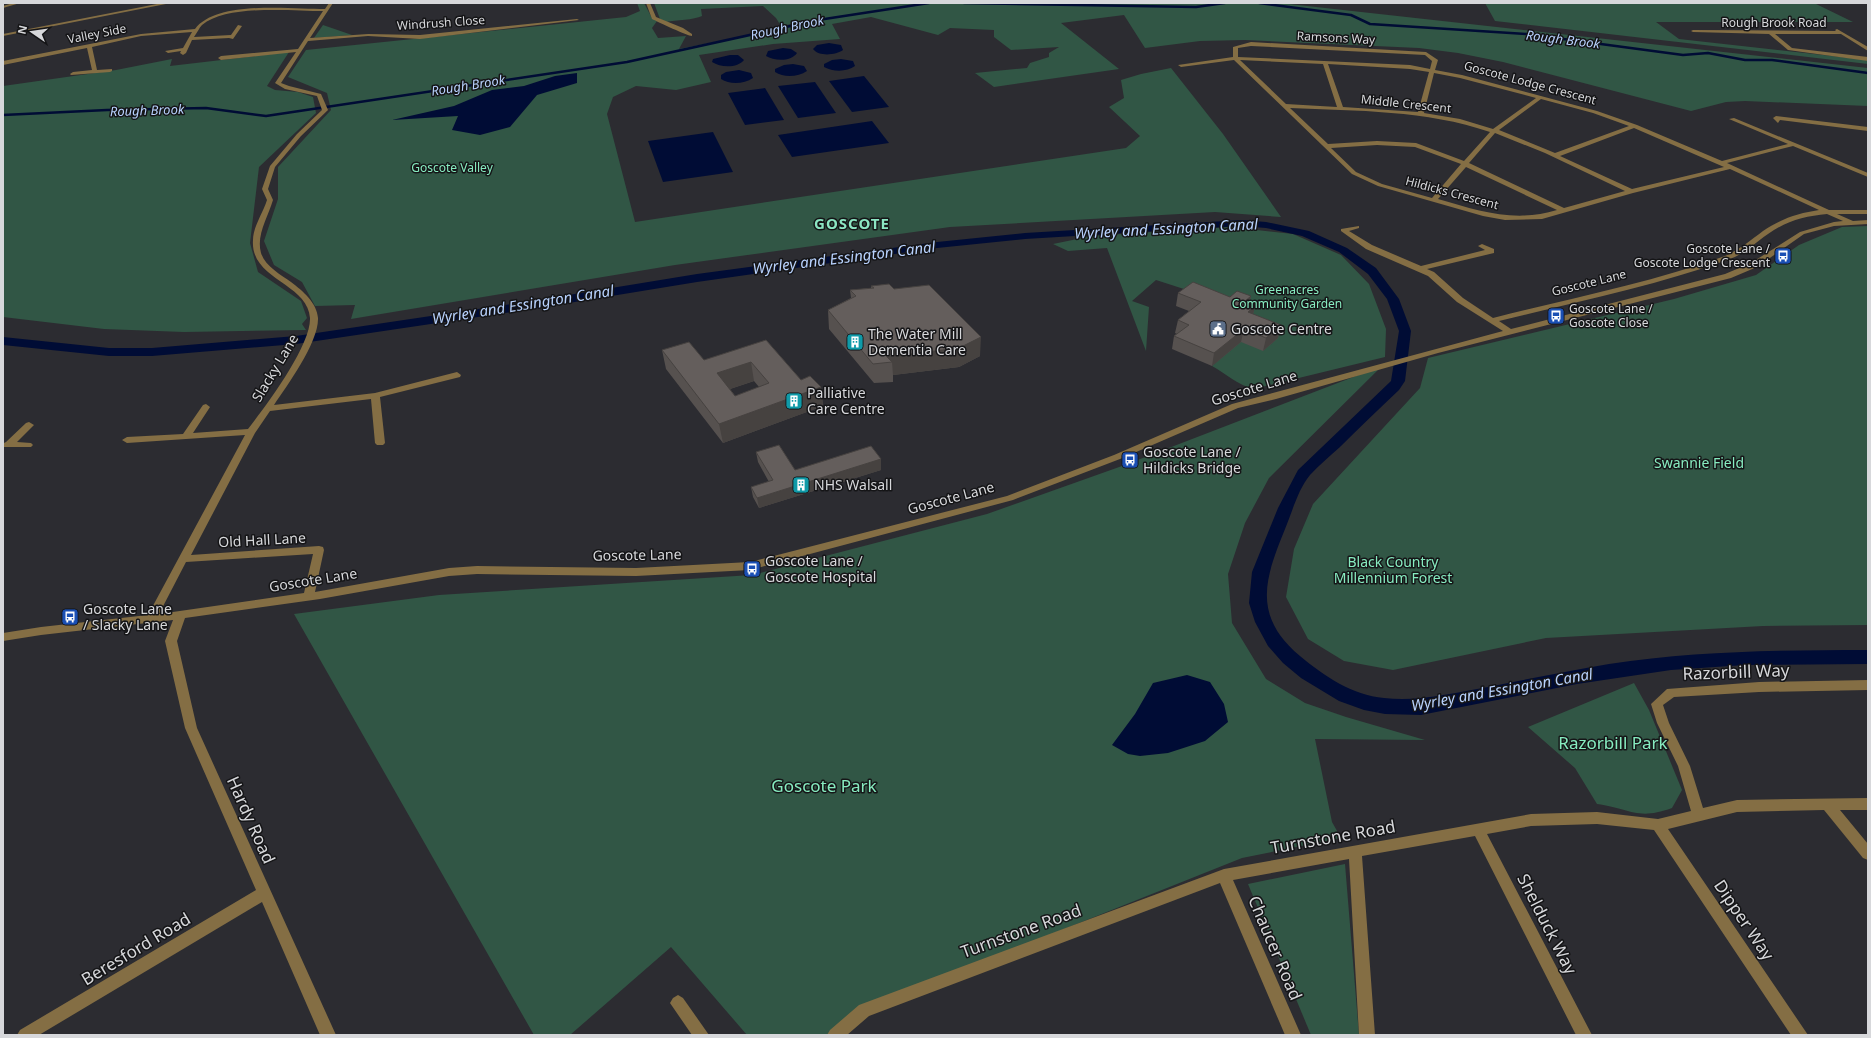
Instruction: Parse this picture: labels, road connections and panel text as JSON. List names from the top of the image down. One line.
{"streets":{"street":["Windrush Close","Rough Brook Road","Valley Side","Ramsons Way","Goscote Lodge Crescent","Middle Crescent","Hildicks Crescent","Goscote Lane","Slacky Lane","Old Hall Lane","Razorbill Way","Hardy Road","Turnstone Road","Dipper Way","Shelduck Way","Chaucer Road","Beresford Road"]},"crossings":[["Ramsons Way","Goscote Lodge Crescent"],["Ramsons Way","Hildicks Crescent"],["Goscote Lodge Crescent","Hildicks Crescent"],["Goscote Lodge Crescent","Goscote Lane"],["Middle Crescent","Hildicks Crescent"],["Goscote Lane","Slacky Lane"],["Goscote Lane","Old Hall Lane"],["Goscote Lane","Hardy Road"],["Slacky Lane","Old Hall Lane"],["Razorbill Way","Turnstone Road"],["Hardy Road","Beresford Road"],["Turnstone Road","Dipper Way"],["Turnstone Road","Shelduck Way"],["Turnstone Road","Chaucer Road"]],"districts":["GOSCOTE"],"water":["Rough Brook","Wyrley and Essington Canal"],"parks":["Goscote Valley","Greenacres Community Garden","Swannie Field","Black Country Millennium Forest","Razorbill Park","Goscote Park"],"places":{"bus stop":["Goscote Lane / Goscote Lodge Crescent","Goscote Lane / Goscote Close","Goscote Lane / Hildicks Bridge","Goscote Lane / Goscote Hospital","Goscote Lane / Slacky Lane"],"public building":["Goscote Centre"],"building":["The Water Mill Dementia Care","Palliative Care Centre","NHS Walsall"]},"north":"left"}
